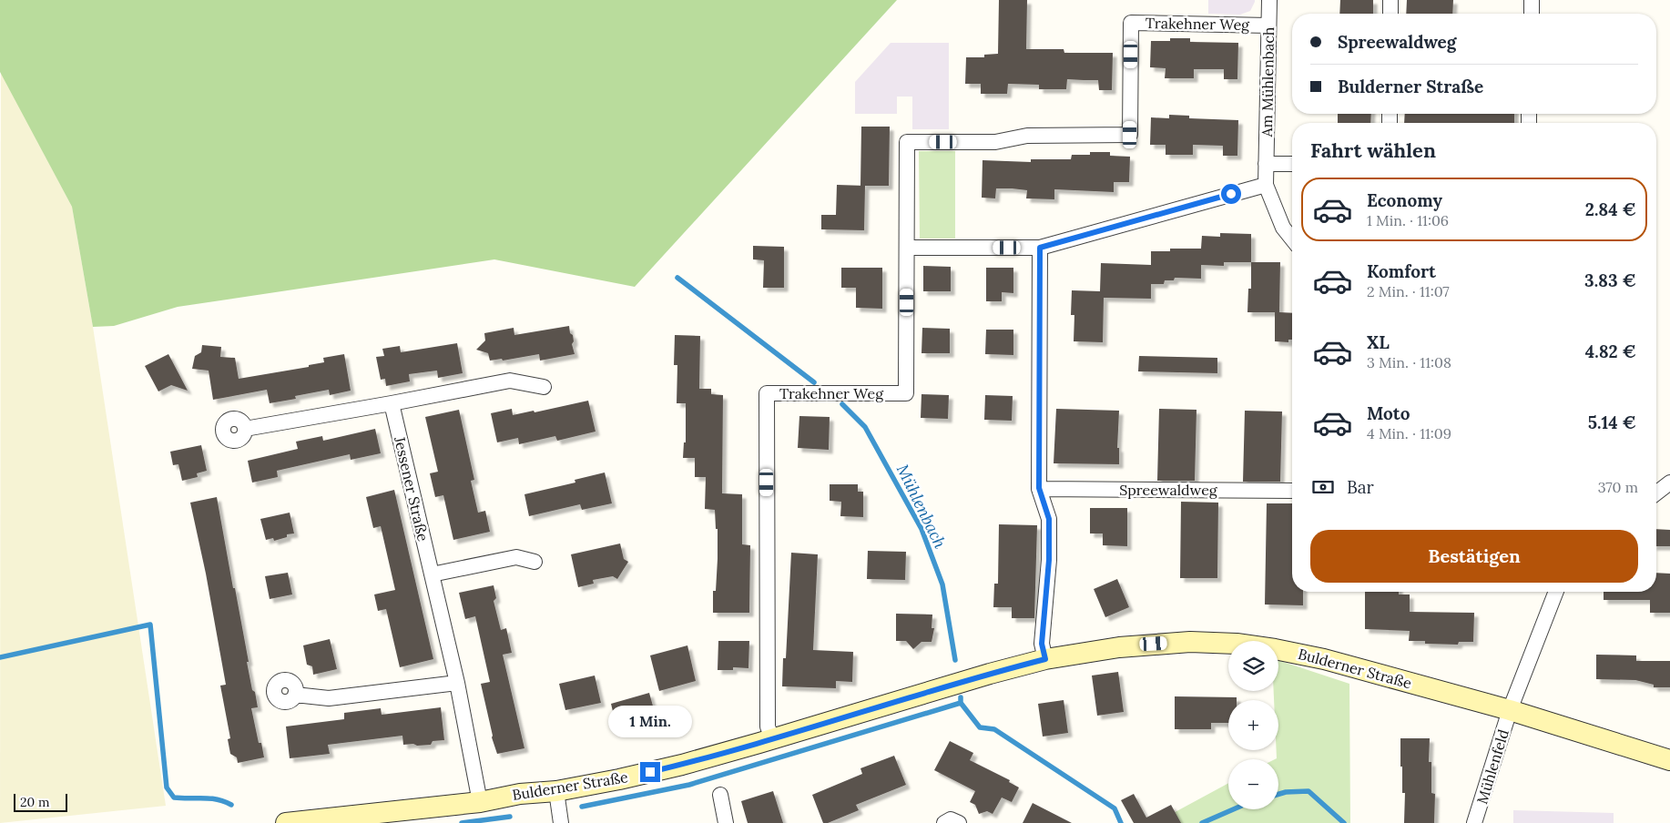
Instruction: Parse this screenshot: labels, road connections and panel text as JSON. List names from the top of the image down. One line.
{"streets":{"street":["Trakehner Weg","Am Mühlenbach","Jessener Straße","Spreewaldweg","Bulderner Straße","Mühlenfeld"]},"crossings":[["Trakehner Weg","Am Mühlenbach"],["Trakehner Weg","Bulderner Straße"],["Jessener Straße","Bulderner Straße"],["Bulderner Straße","Mühlenfeld"]],"water":["Mühlenbach"],"scale_bar":"20 m","page":{"banner":["Spreewaldweg","Bulderner Straße"],"heading":"Fahrt wählen","list":[{"name":"Economy","note":"1 Min. · 11:06","value":"2.84 €"},{"name":"Komfort","note":"2 Min. · 11:07","value":"3.83 €"},{"name":"XL","note":"3 Min. · 11:08","value":"4.82 €"},{"name":"Moto","note":"4 Min. · 11:09","value":"5.14 €"}],"pay":["Bar","370 m"],"buttons":"Bestätigen","map_buttons":["+","−"],"bubble":"1 Min.","scale":"20 m"}}
